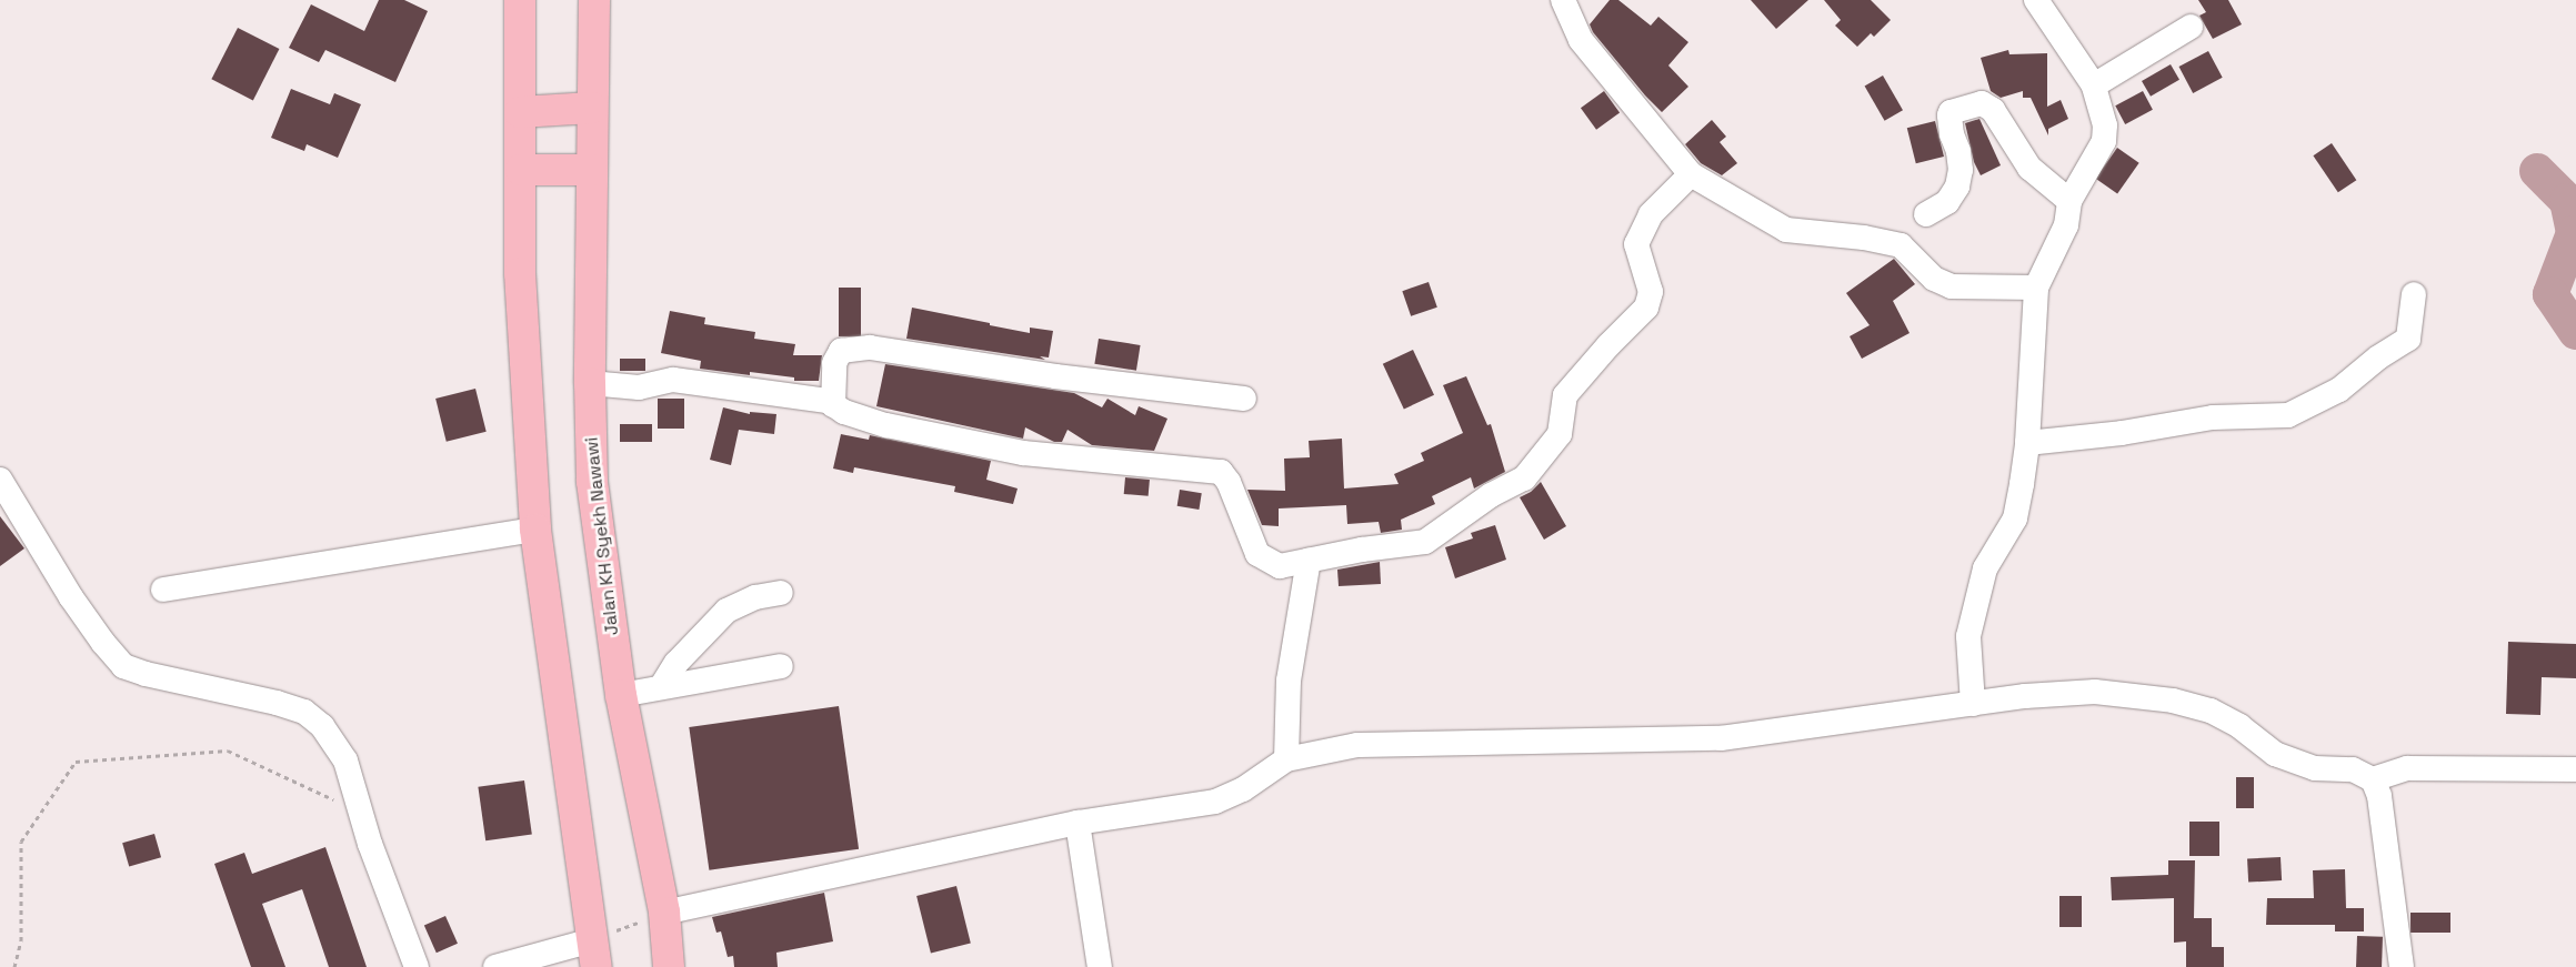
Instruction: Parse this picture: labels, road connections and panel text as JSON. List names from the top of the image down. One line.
{"streets":{"main road":["Jalan KH Syekh Nawawi"]}}
